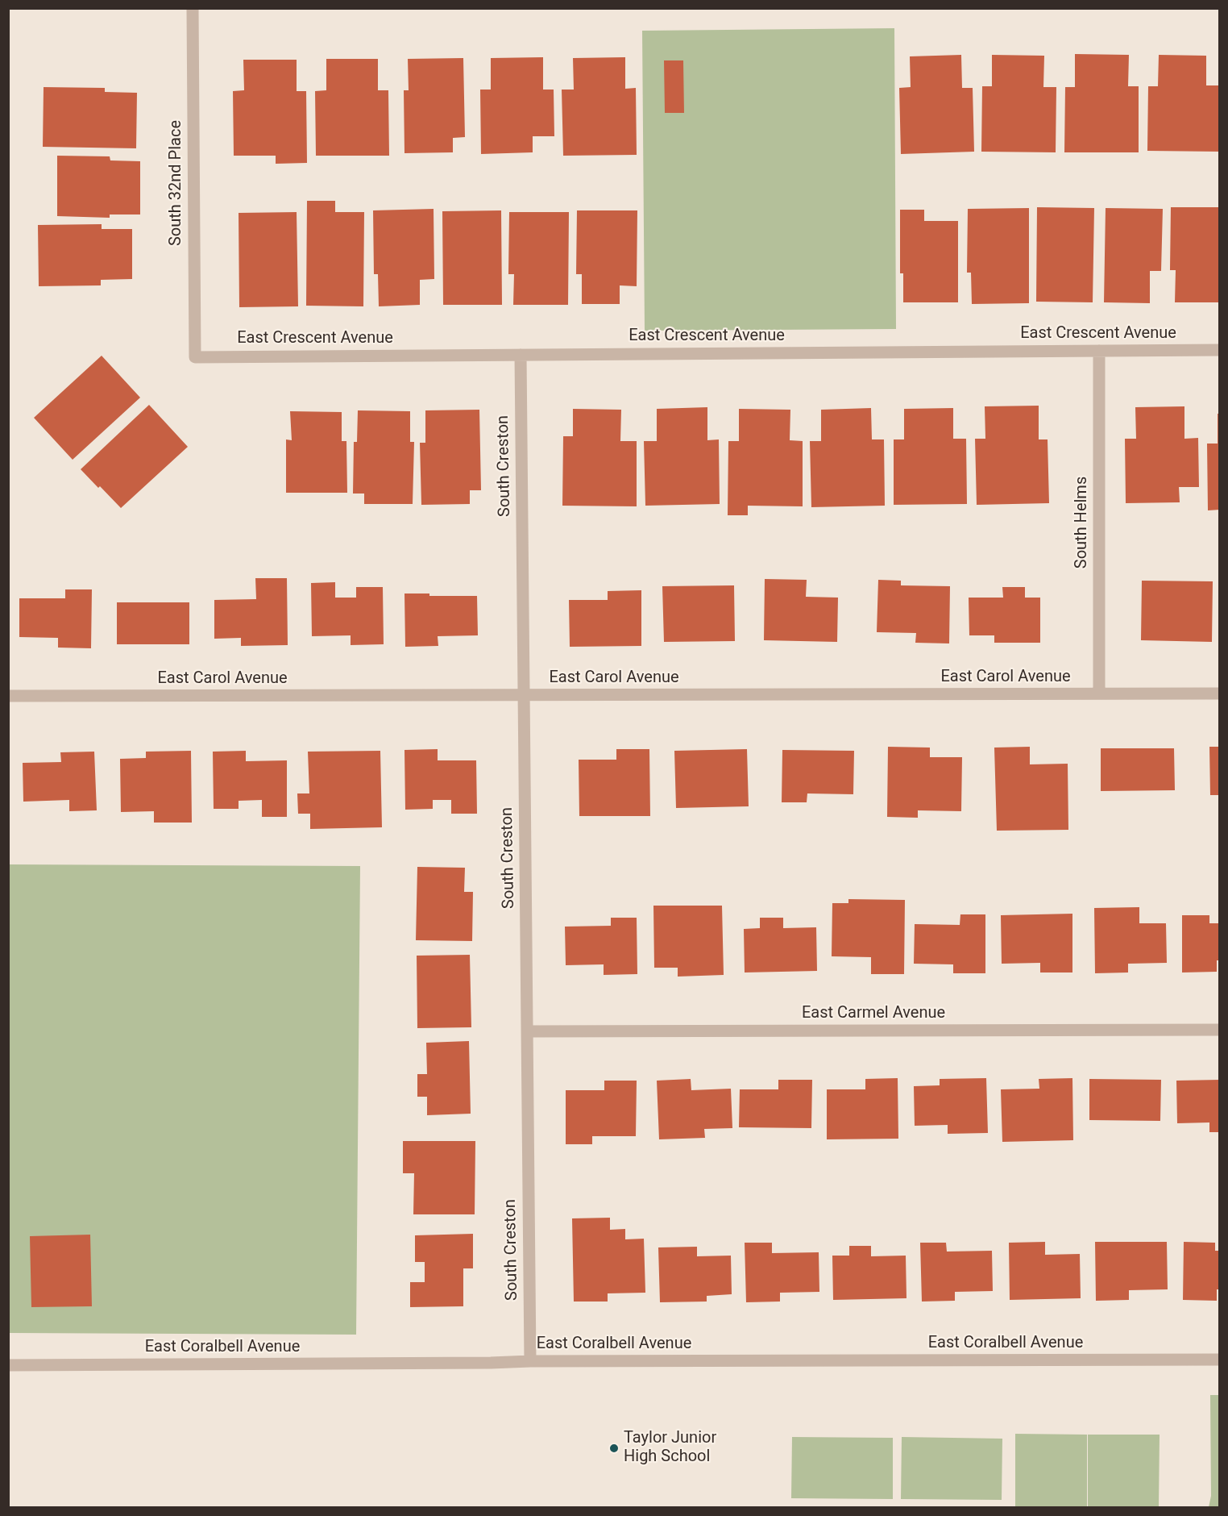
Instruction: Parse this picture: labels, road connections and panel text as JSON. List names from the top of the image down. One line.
{"streets":{"street":["South 32nd Place","East Crescent Avenue","South Creston","South Helms","East Carol Avenue","East Carmel Avenue","East Coralbell Avenue"]},"crossings":[["South 32nd Place","East Crescent Avenue"],["East Crescent Avenue","South Creston"],["East Crescent Avenue","South Helms"],["South Creston","East Carol Avenue"],["South Creston","East Carmel Avenue"],["South Creston","East Coralbell Avenue"],["South Helms","East Carol Avenue"]],"places":["Taylor Junior High School"]}
